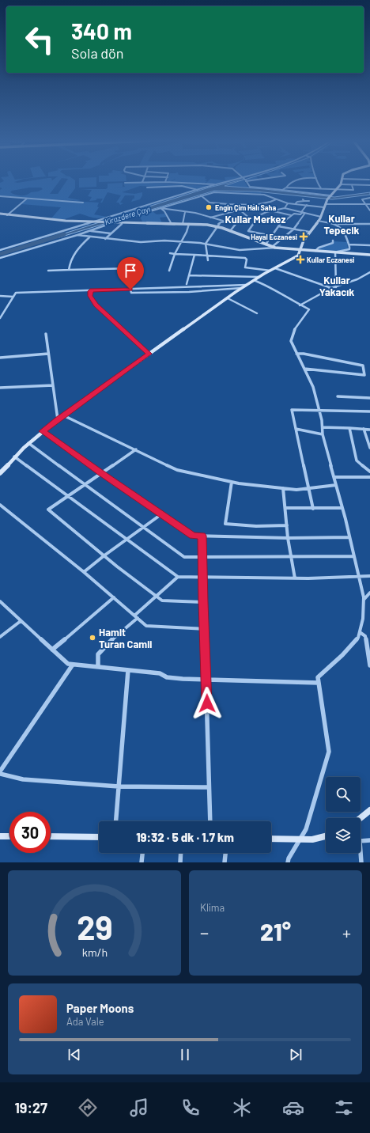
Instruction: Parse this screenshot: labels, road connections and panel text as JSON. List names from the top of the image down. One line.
{"districts":["Kullar Tepecik","Kullar Merkez","Kullar Yakacık"],"water":["Kirazdere Çayı"],"places":{"other":["Engin Çim Halı Saha","Hamit Turan Camii"],"health":["Hayal Eczanesi","Kullar Eczanesi"]},"page":{"turn":["340 m","Sola dön"],"limit":"30","trip":"19:32 · 5 dk · 1.7 km","tile":"Klima","heat":["−","21°","+"],"song":["Paper Moons","Ada Vale"],"tabs":"19:27","gauge":["29","km/h"]}}
